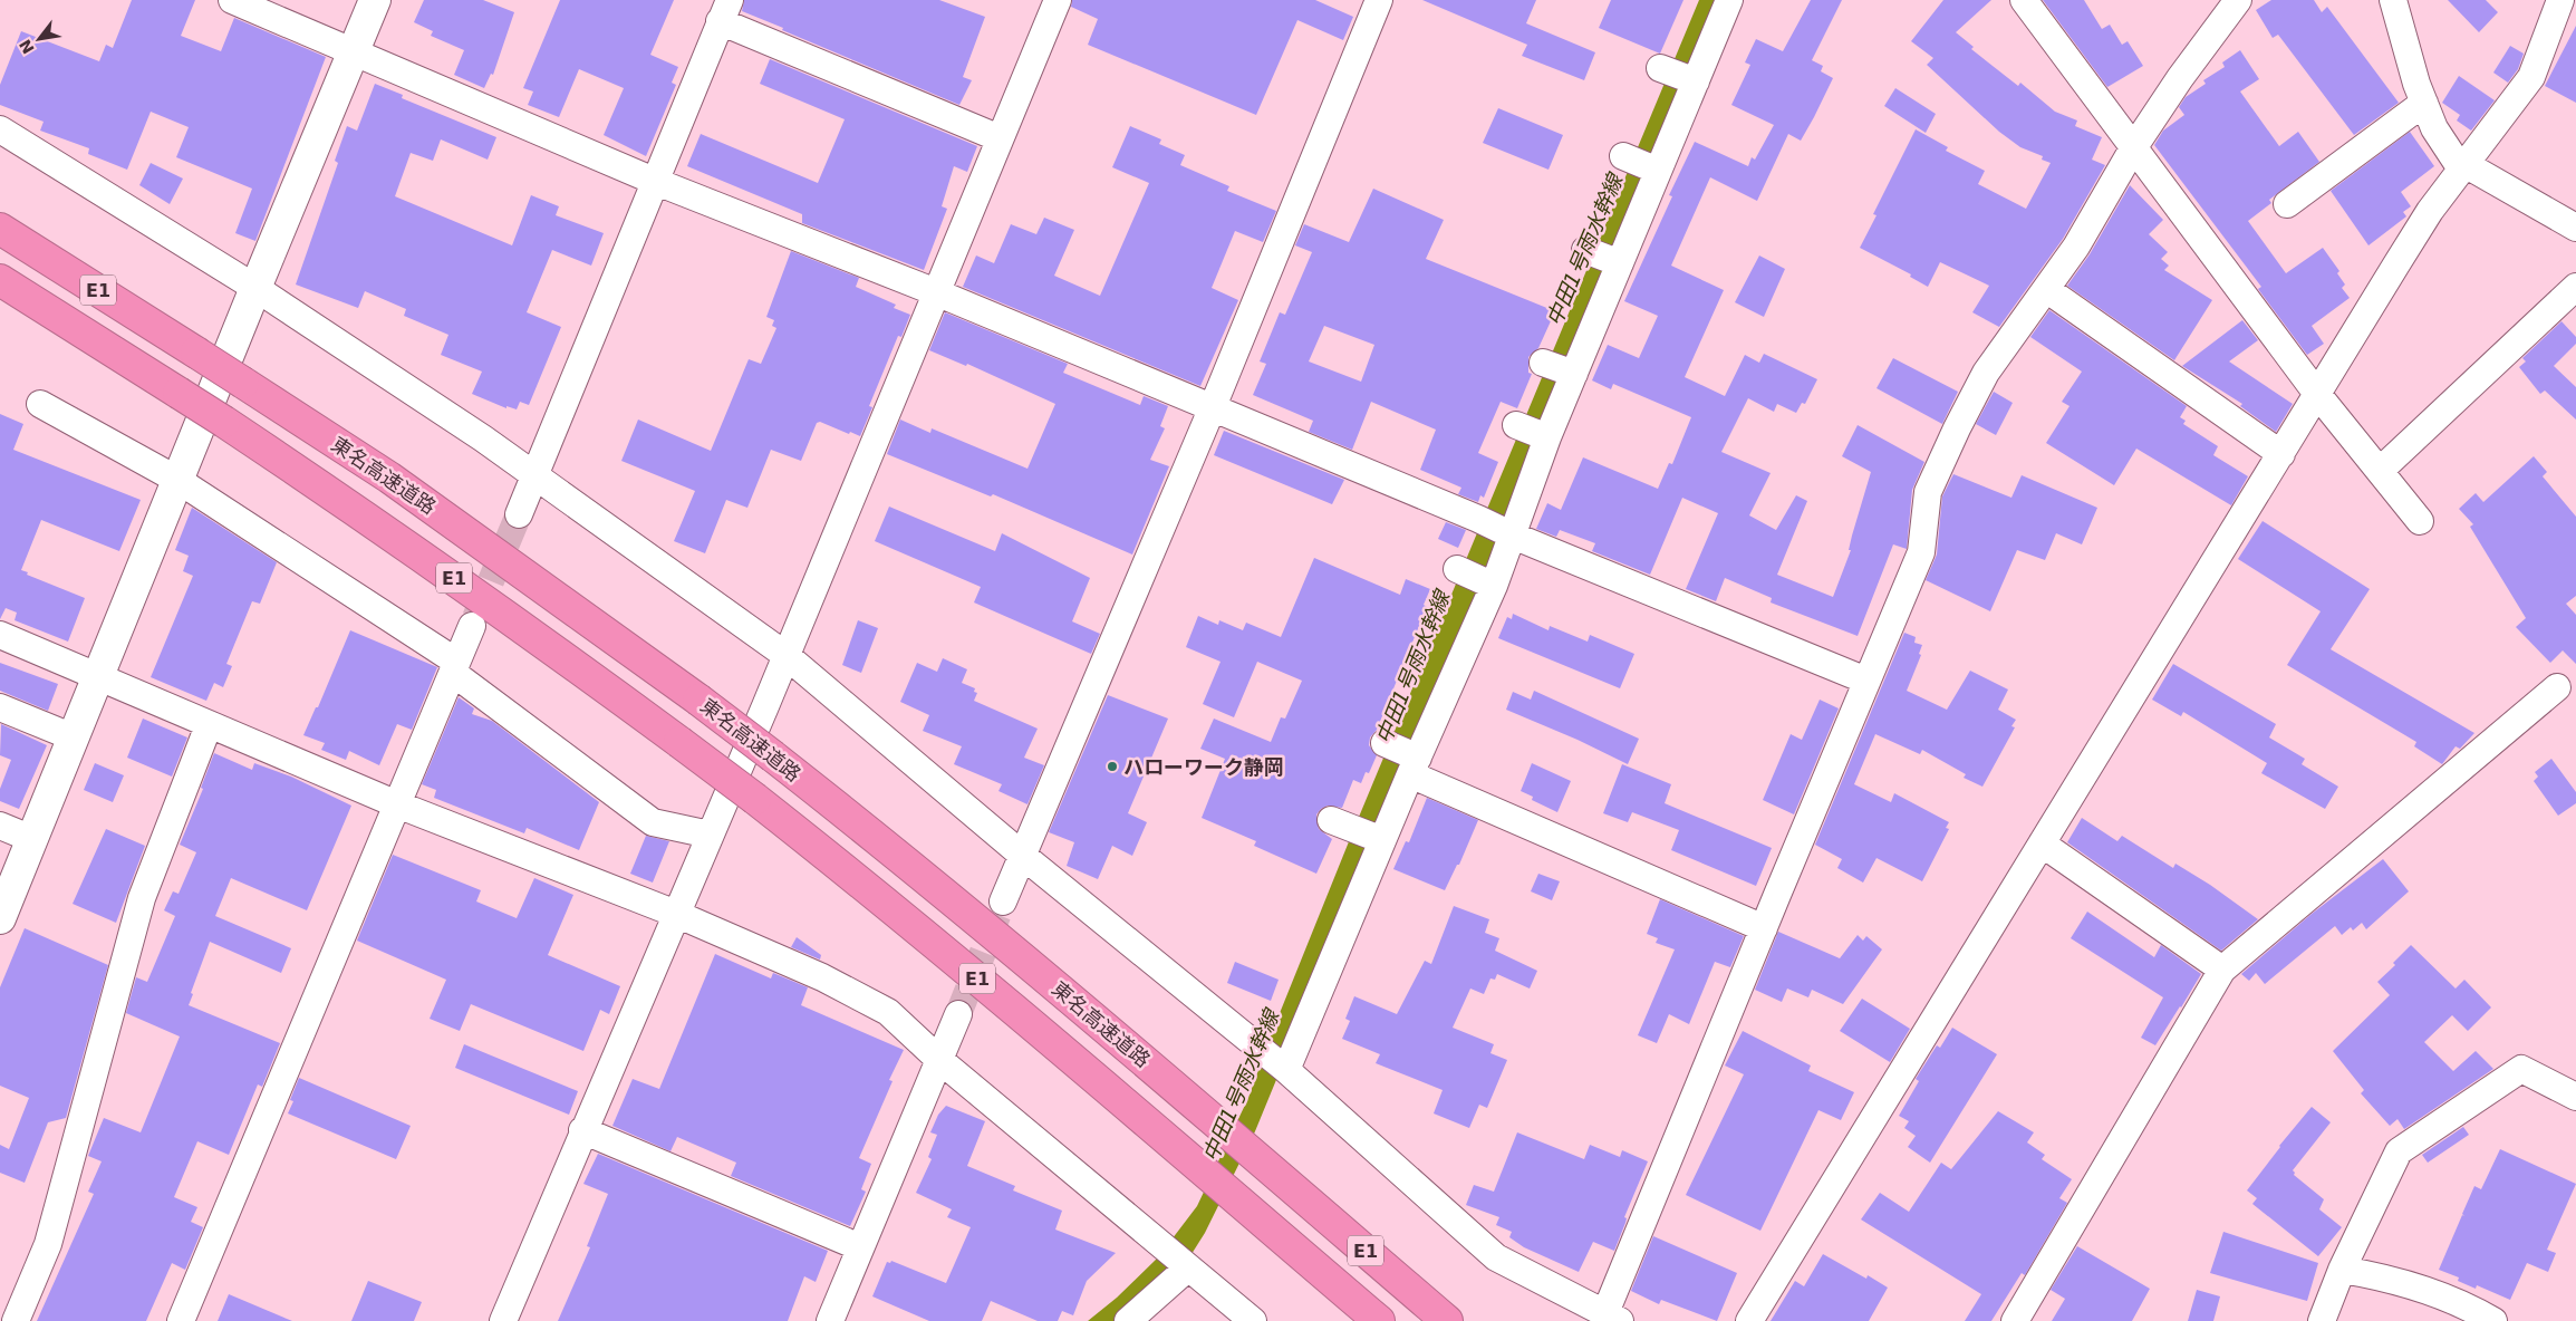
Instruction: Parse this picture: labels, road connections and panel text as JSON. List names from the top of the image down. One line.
{"streets":{"highway":["E1","東名高速道路"]},"water":["中田1号雨水幹線"],"places":["ハローワーク静岡"],"north":"bottom left"}
